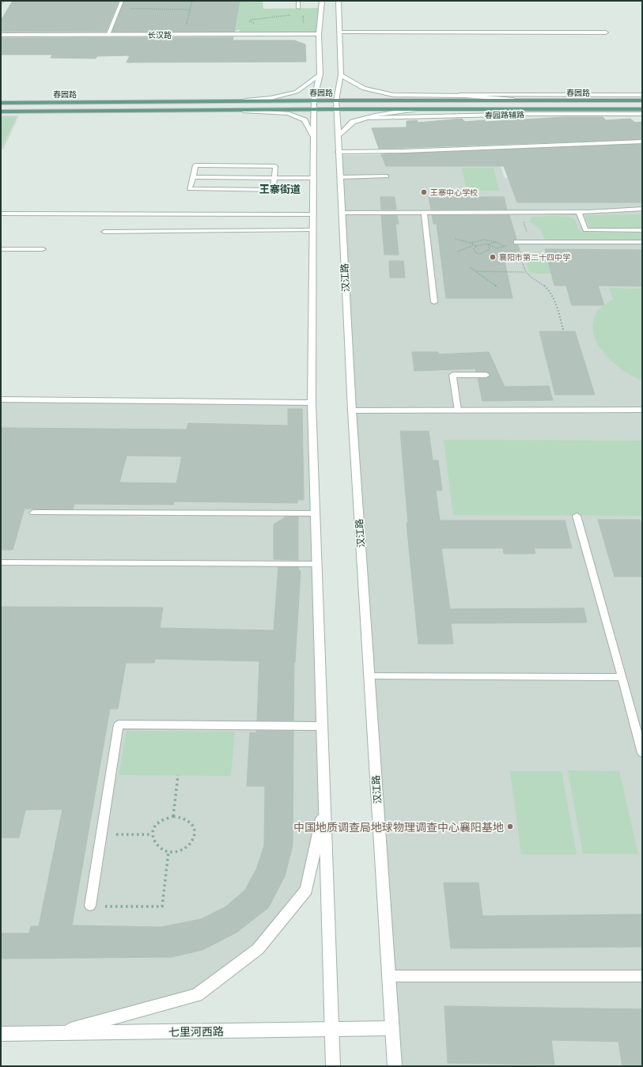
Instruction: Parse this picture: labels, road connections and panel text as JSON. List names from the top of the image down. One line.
{"streets":{"main road":["长汉路","春园路","春园路辅路","汉江路","七里河西路"]},"crossings":[["春园路","汉江路"],["汉江路","七里河西路"]],"districts":["王寨街道"],"places":["王寨中心学校","襄阳市第二十四中学","中国地质调查局地球物理调查中心襄阳基地"]}
